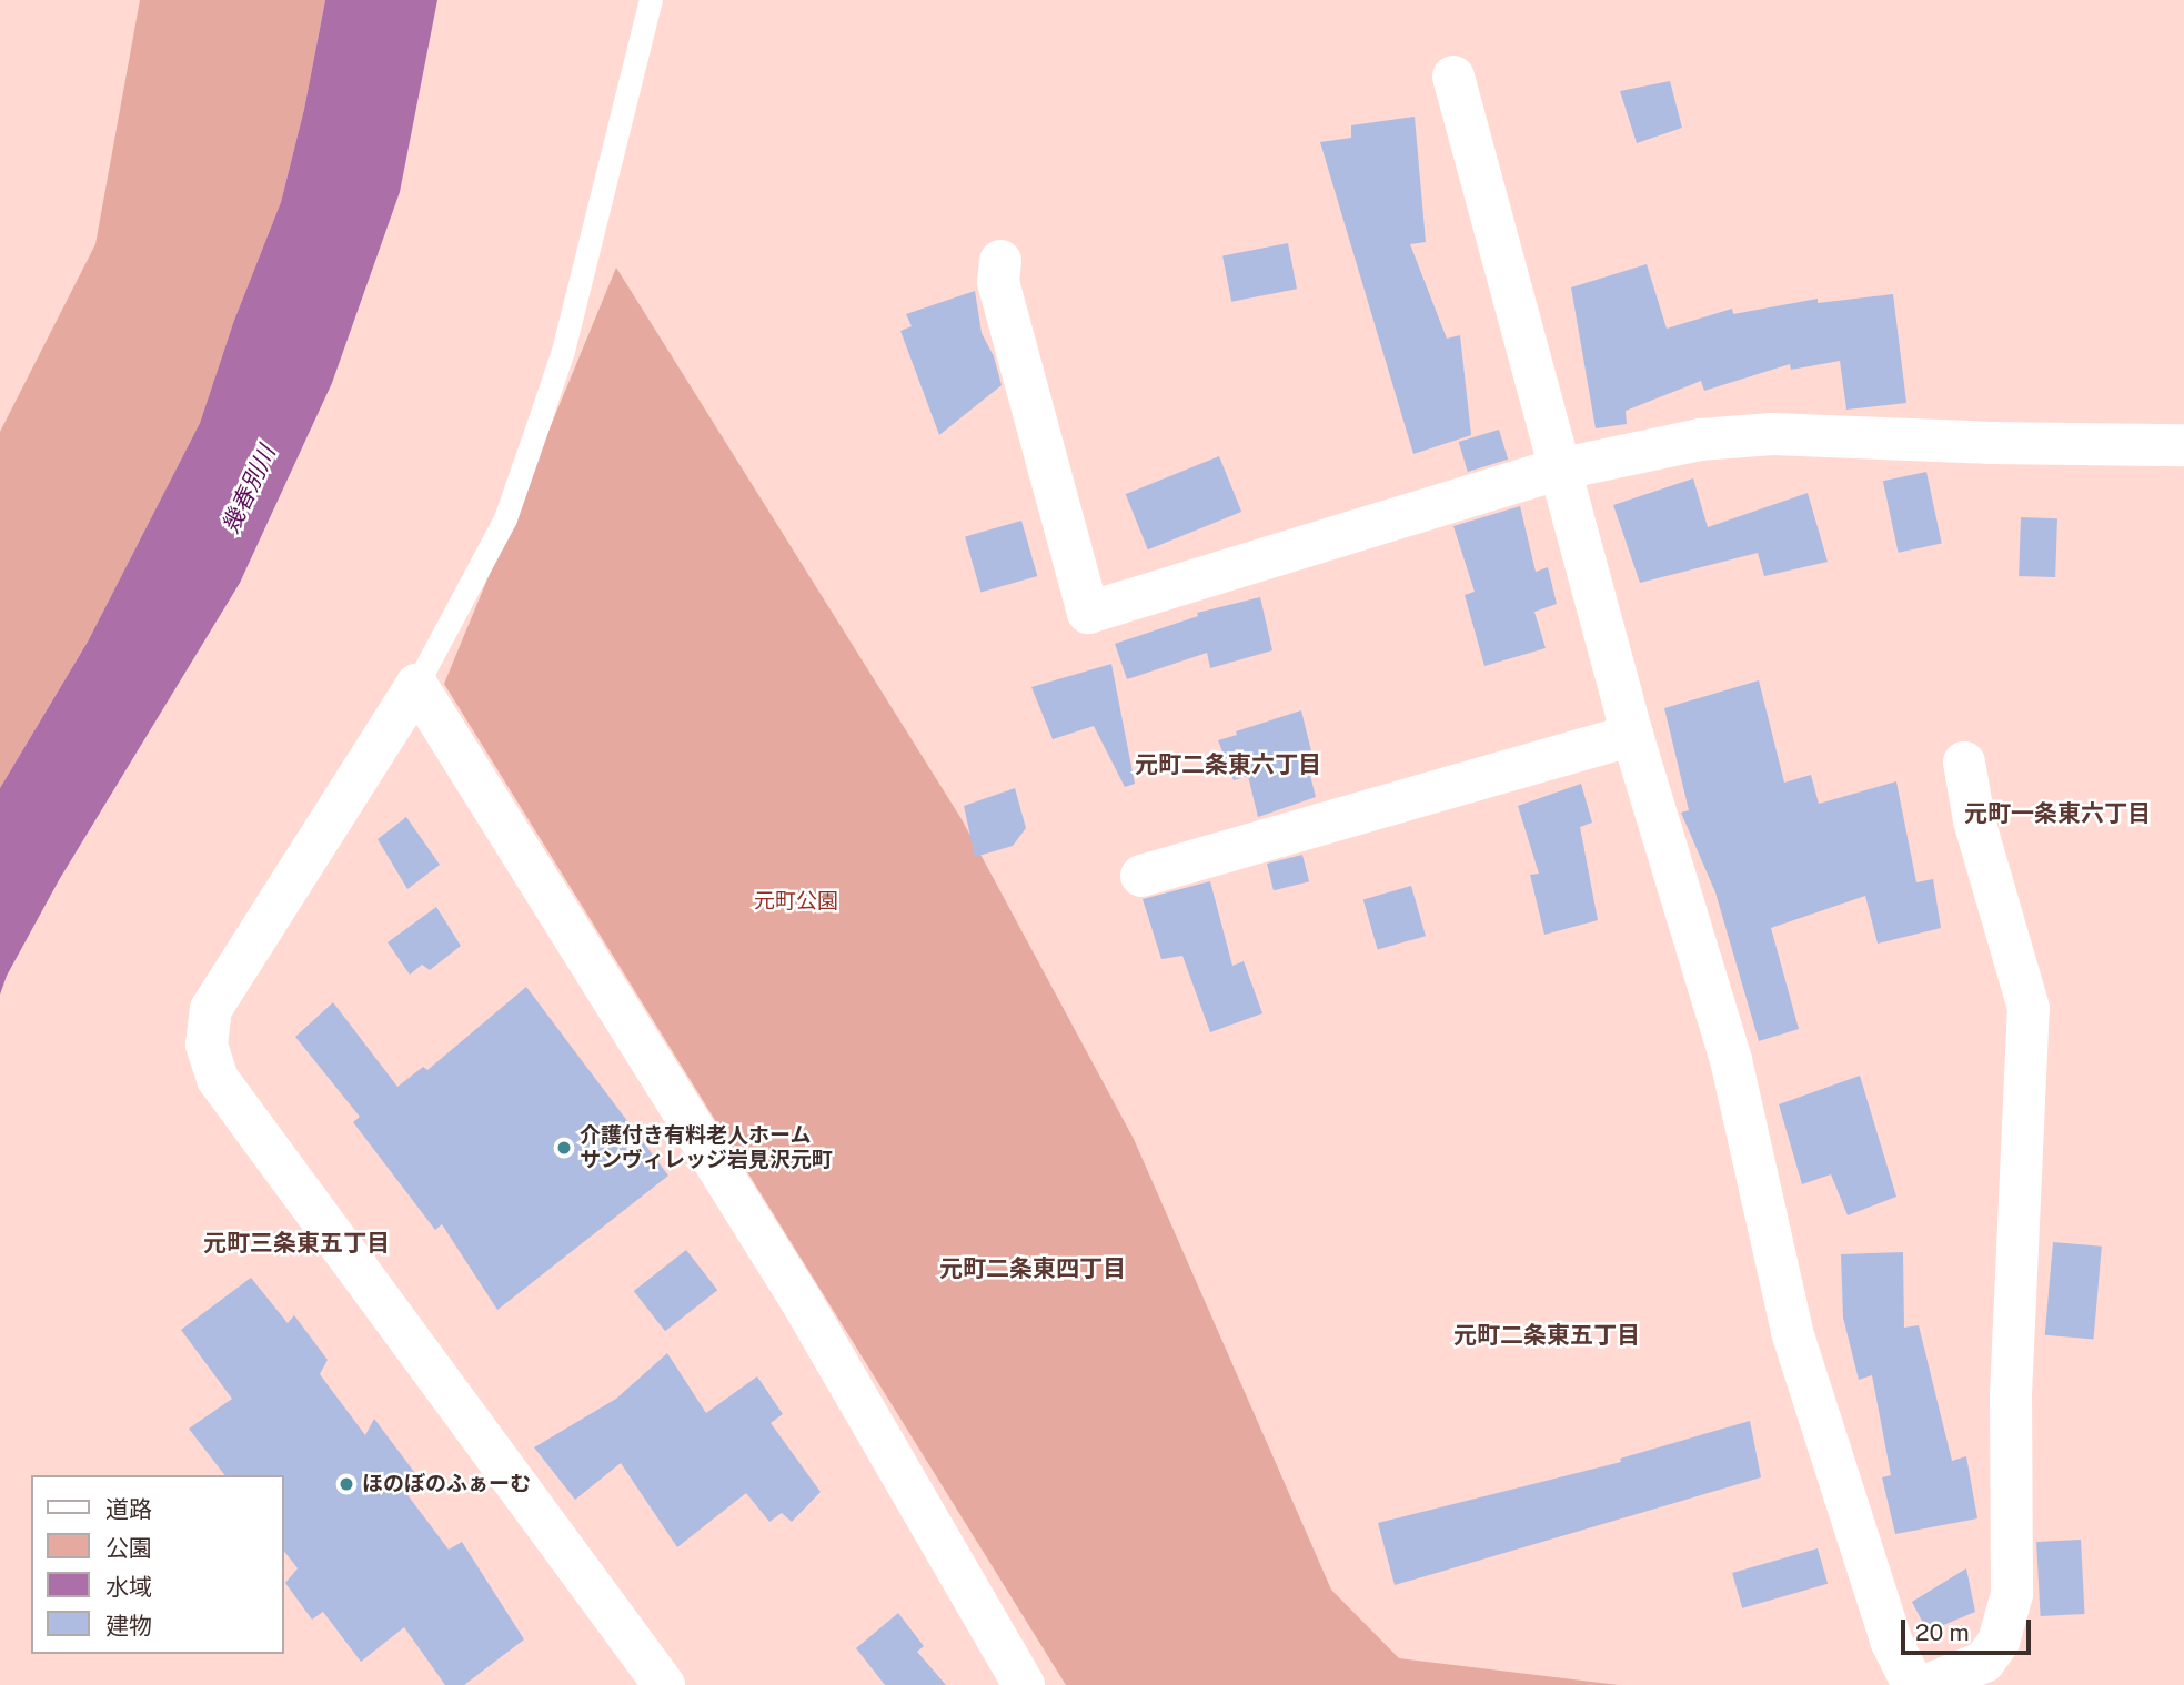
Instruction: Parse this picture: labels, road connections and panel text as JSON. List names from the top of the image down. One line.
{"districts":["元町二条東六丁目","元町一条東六丁目","元町三条東五丁目","元町二条東四丁目","元町二条東五丁目"],"water":["幾春別川"],"parks":["元町公園"],"places":["介護付き有料老人ホーム サンヴィレッジ岩見沢元町","ほのぼのふぁーむ"],"legend":["道路","公園","水域","建物"],"scale_bar":"20 m"}
